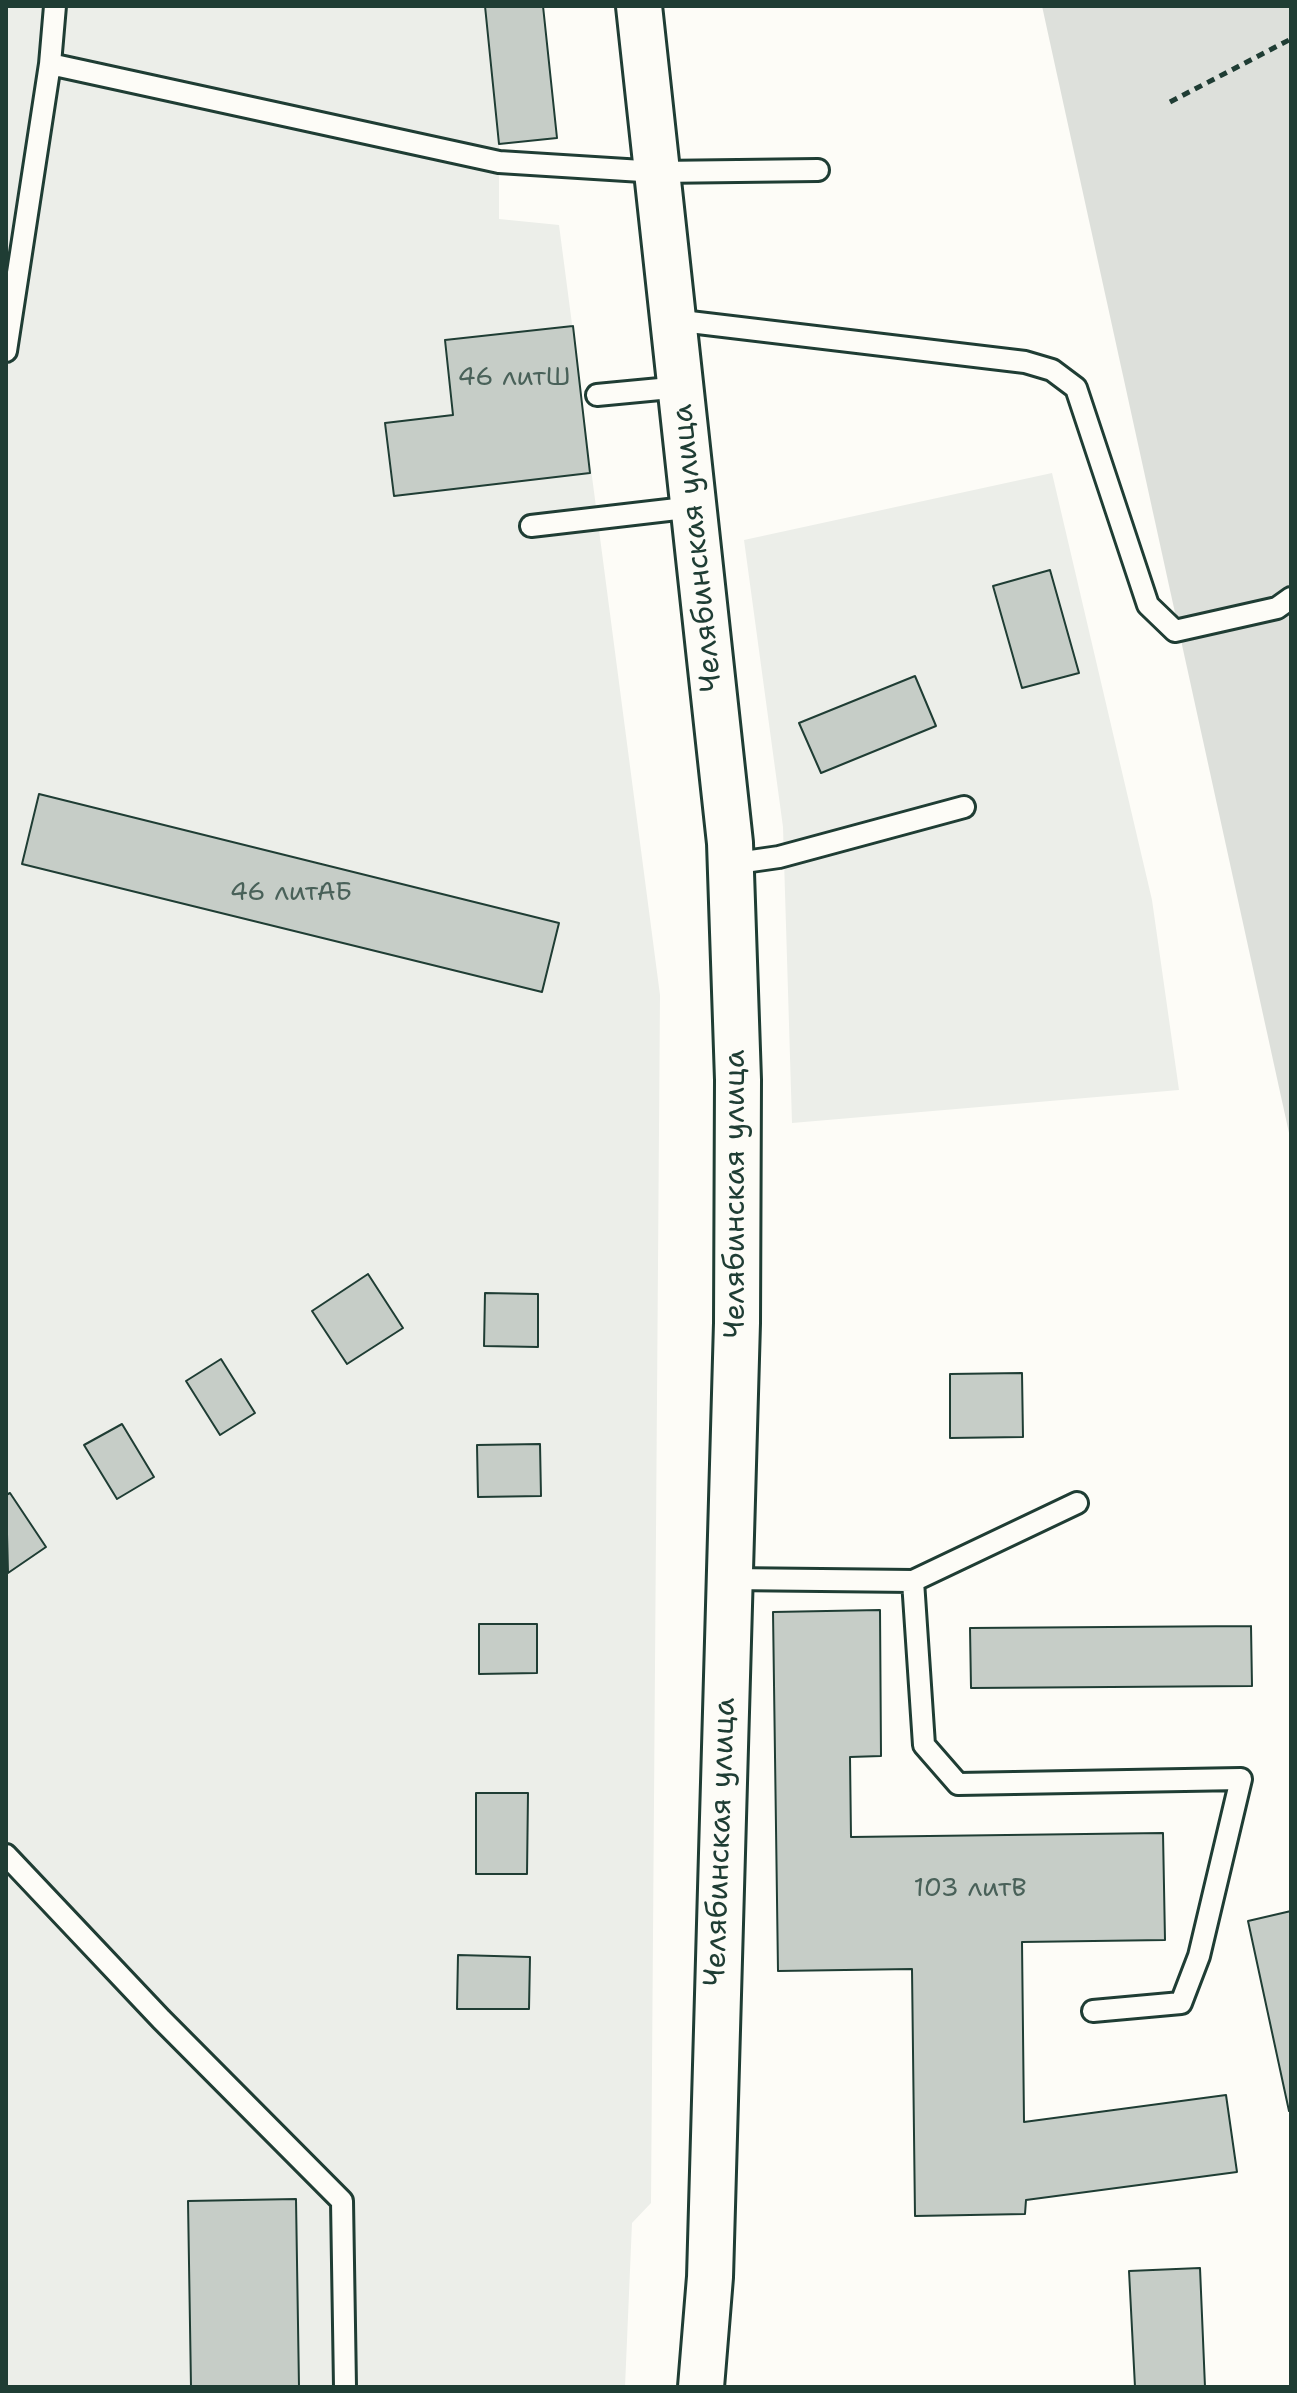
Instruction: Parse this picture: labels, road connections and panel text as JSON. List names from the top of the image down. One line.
{"streets":{"street":["Челябинская улица"]},"house_numbers":["46 литШ","46 литАБ","103 литВ"]}
